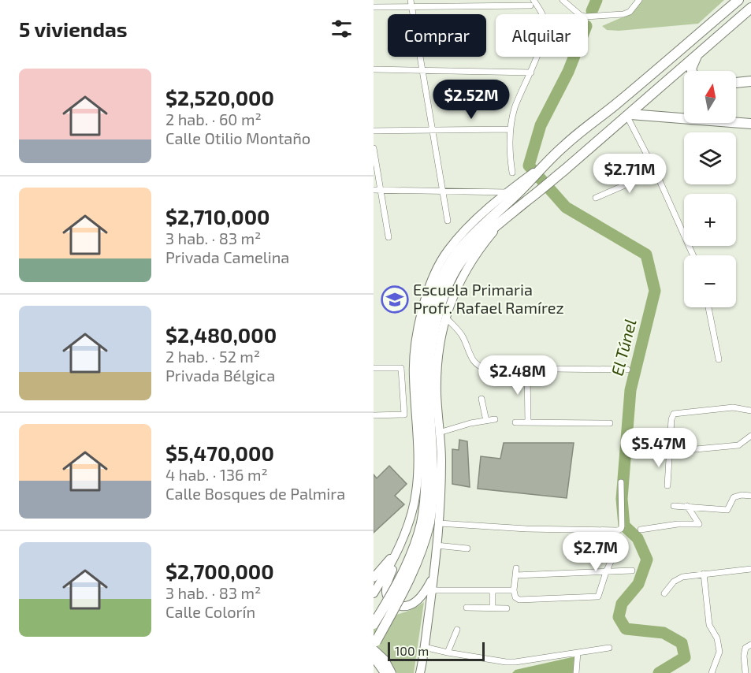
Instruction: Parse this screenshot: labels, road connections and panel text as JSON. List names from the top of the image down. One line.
{"water":["El Túnel"],"places":{"school or university":["Escuela Primaria Profr. Rafael Ramírez"]},"scale_bar":"100 m","north":"top","page":{"heading":"5 viviendas","chip":["Comprar","Alquilar"],"list":[{"name":"$2,520,000","note":"2 hab. · 60 m² · Calle Otilio Montaño"},{"name":"$2,710,000","note":"3 hab. · 83 m² · Privada Camelina"},{"name":"$2,480,000","note":"2 hab. · 52 m² · Privada Bélgica"},{"name":"$5,470,000","note":"4 hab. · 136 m² · Calle Bosques de Palmira"},{"name":"$2,700,000","note":"3 hab. · 83 m² · Calle Colorín"}],"map_buttons":["+","−"],"price":["$2.52M","$2.71M","$2.48M","$5.47M","$2.7M"],"scale":"100 m"}}
